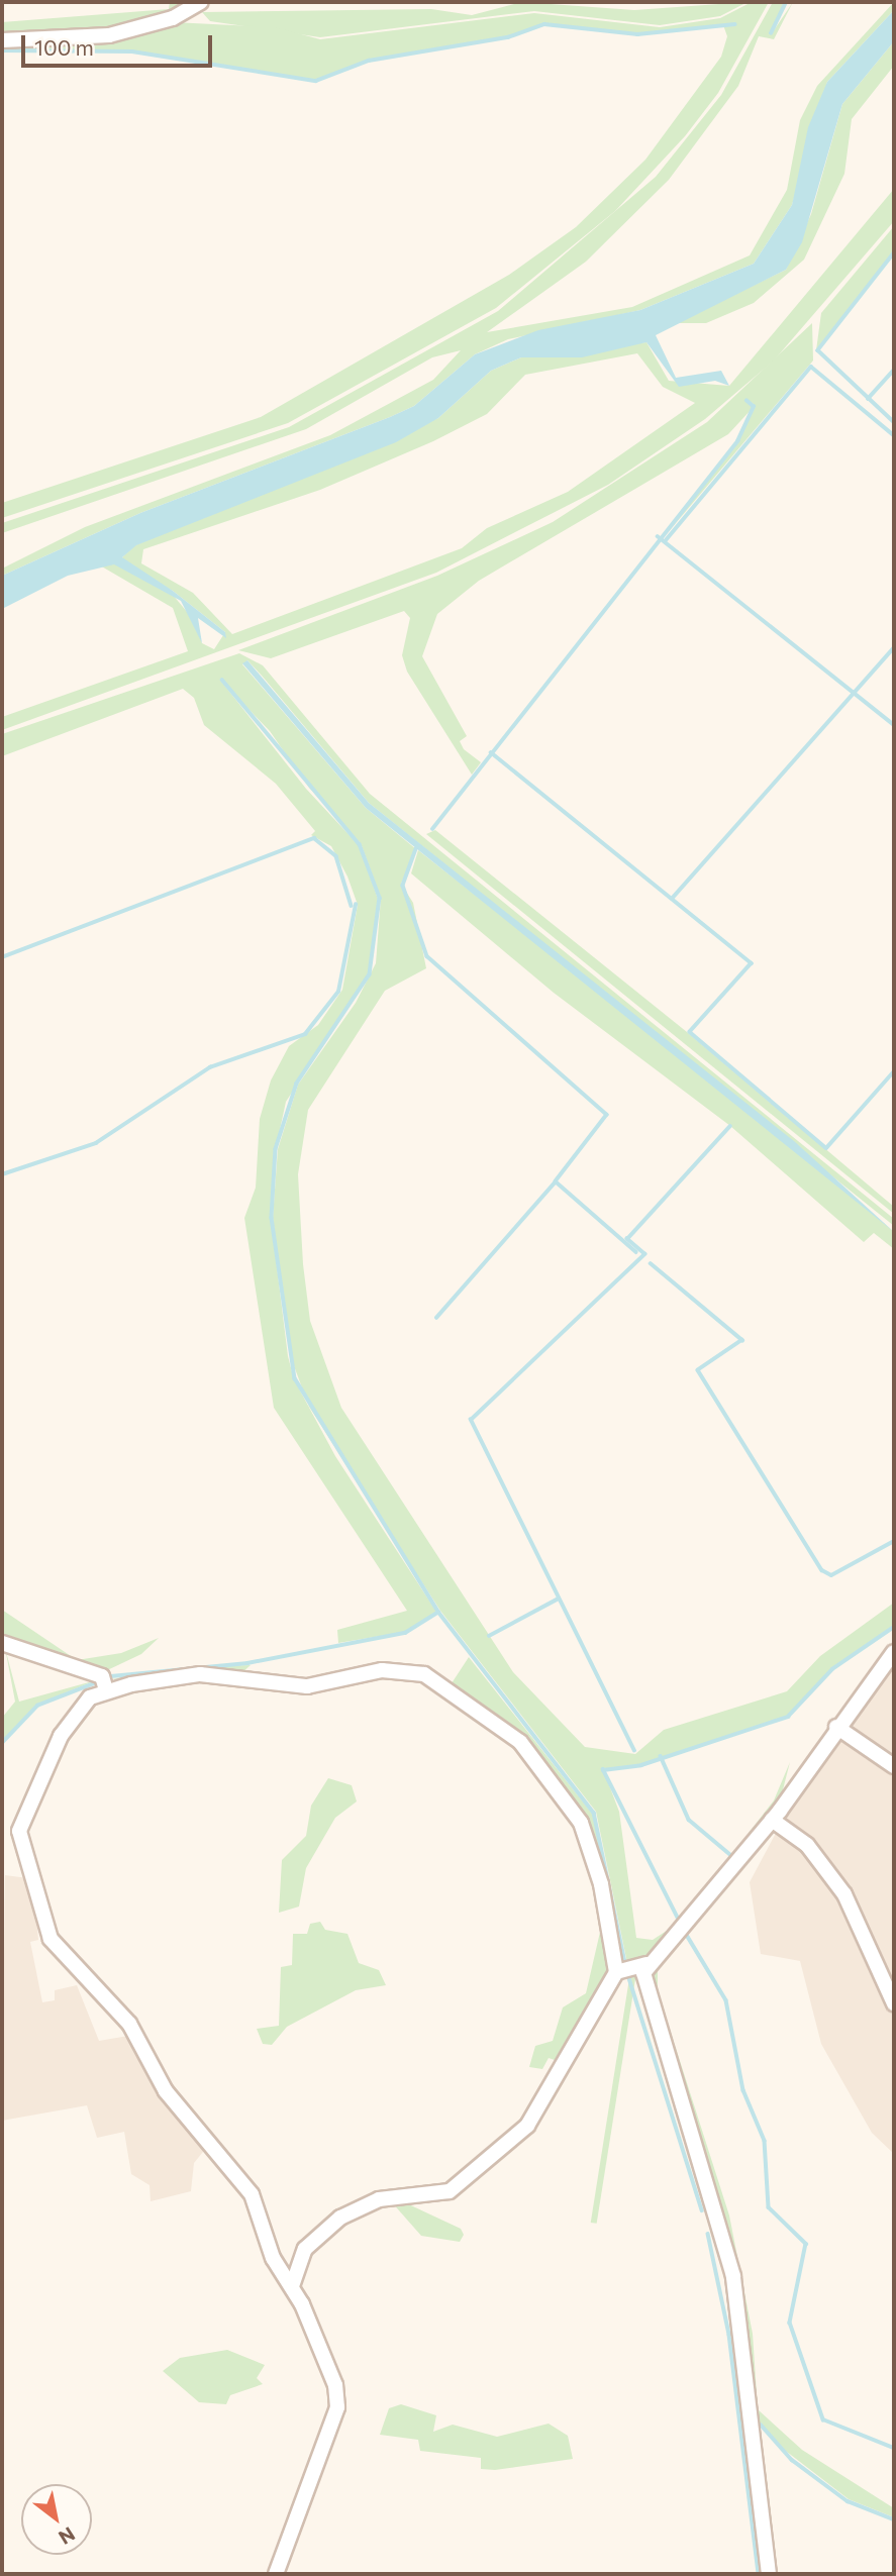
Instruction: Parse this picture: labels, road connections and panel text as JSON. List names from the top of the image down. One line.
{"scale_bar":"100 m","north":"bottom right"}
